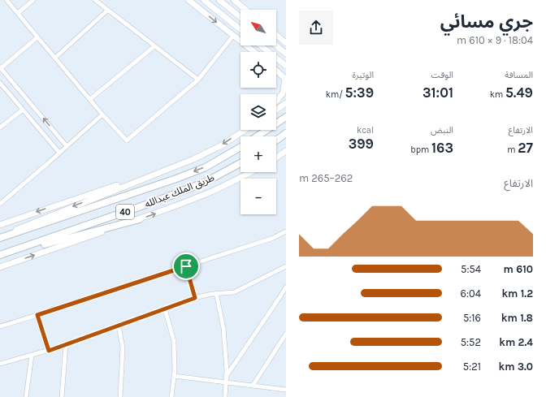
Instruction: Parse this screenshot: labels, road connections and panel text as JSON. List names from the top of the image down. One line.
{"streets":{"highway":["طريق الملك عبدالله","40"]},"north":"top left","page":{"heading":["جري مسائي","18:04 · 9 × 610 m"],"map_buttons":["+","−"],"stats":[["المسافة","5.49 km"],["الوقت","31:01"],["الوتيرة","5:39 /km"],["الارتفاع","27 m"],["النبض","163 bpm"],["kcal","399"]],"chart":["الارتفاع","262–265 m"],"list":[{"name":"610 m","note":"5:54"},{"name":"1.2 km","note":"6:04"},{"name":"1.8 km","note":"5:16"},{"name":"2.4 km","note":"5:52"},{"name":"3.0 km","note":"5:21"}]}}
